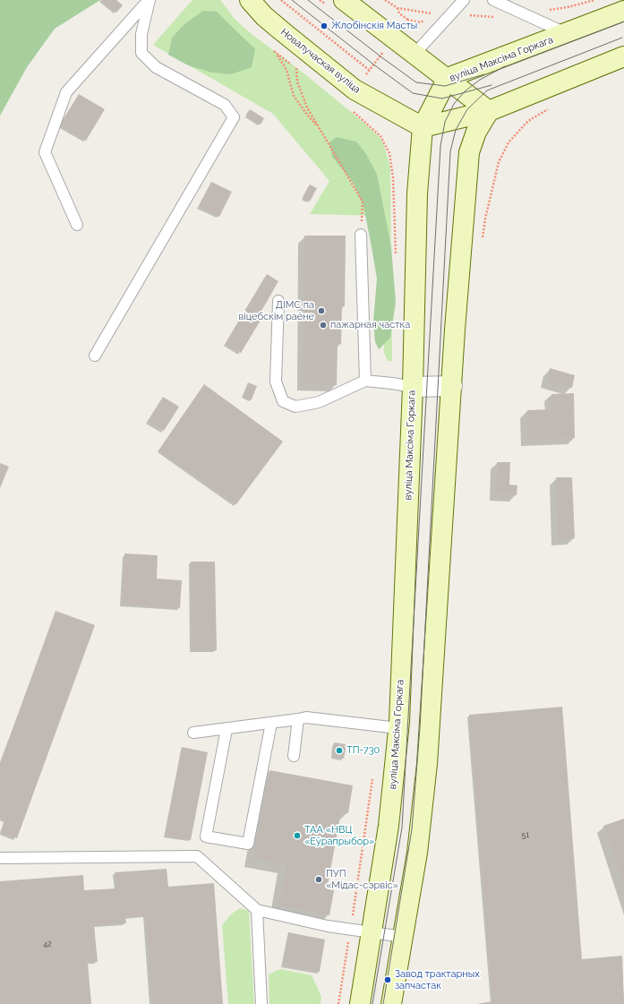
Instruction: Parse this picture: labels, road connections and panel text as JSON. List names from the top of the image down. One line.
{"streets":{"main road":["вуліца Максіма Горкага","Новалучаская вуліца"]},"crossings":[["вуліца Максіма Горкага","Новалучаская вуліца"]],"places":["Жлобінскія Масты","ДІМС па віцебскім раёне","пажарная частка","ТП-730","ТАА «НВЦ «Еўрапрыбор»","ПУП «Мідас-сэрвіс»","Завод трактарных запчастак"],"house_numbers":["51","42"]}
